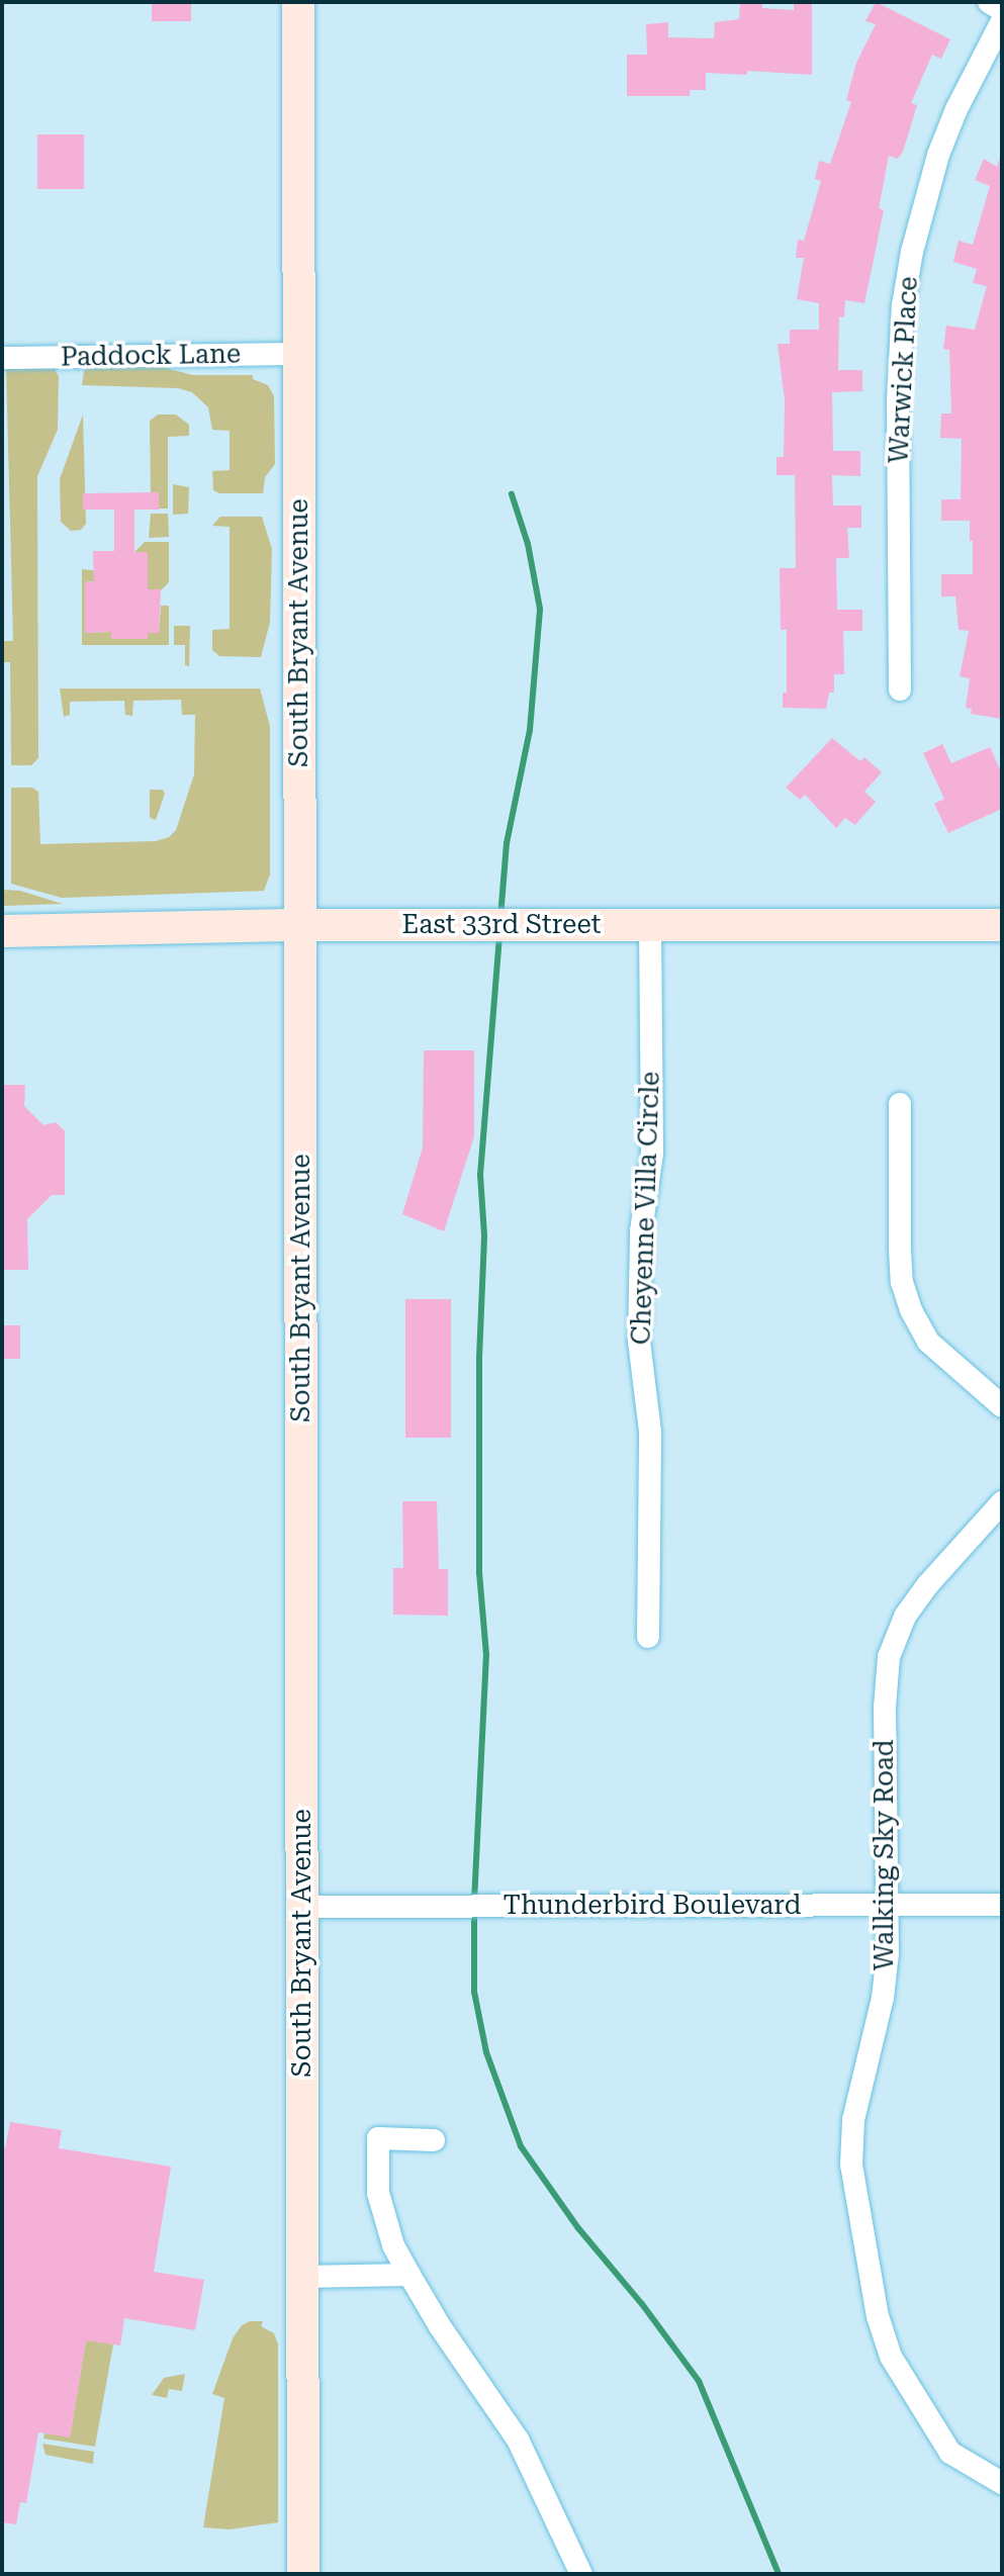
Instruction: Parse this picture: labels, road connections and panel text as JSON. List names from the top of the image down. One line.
{"streets":{"street":["Paddock Lane","Warwick Place","South Bryant Avenue","East 33rd Street","Cheyenne Villa Circle","Walking Sky Road","Thunderbird Boulevard"]},"crossings":[["Paddock Lane","South Bryant Avenue"],["South Bryant Avenue","East 33rd Street"],["South Bryant Avenue","Thunderbird Boulevard"],["East 33rd Street","Cheyenne Villa Circle"],["Walking Sky Road","Thunderbird Boulevard"]]}
